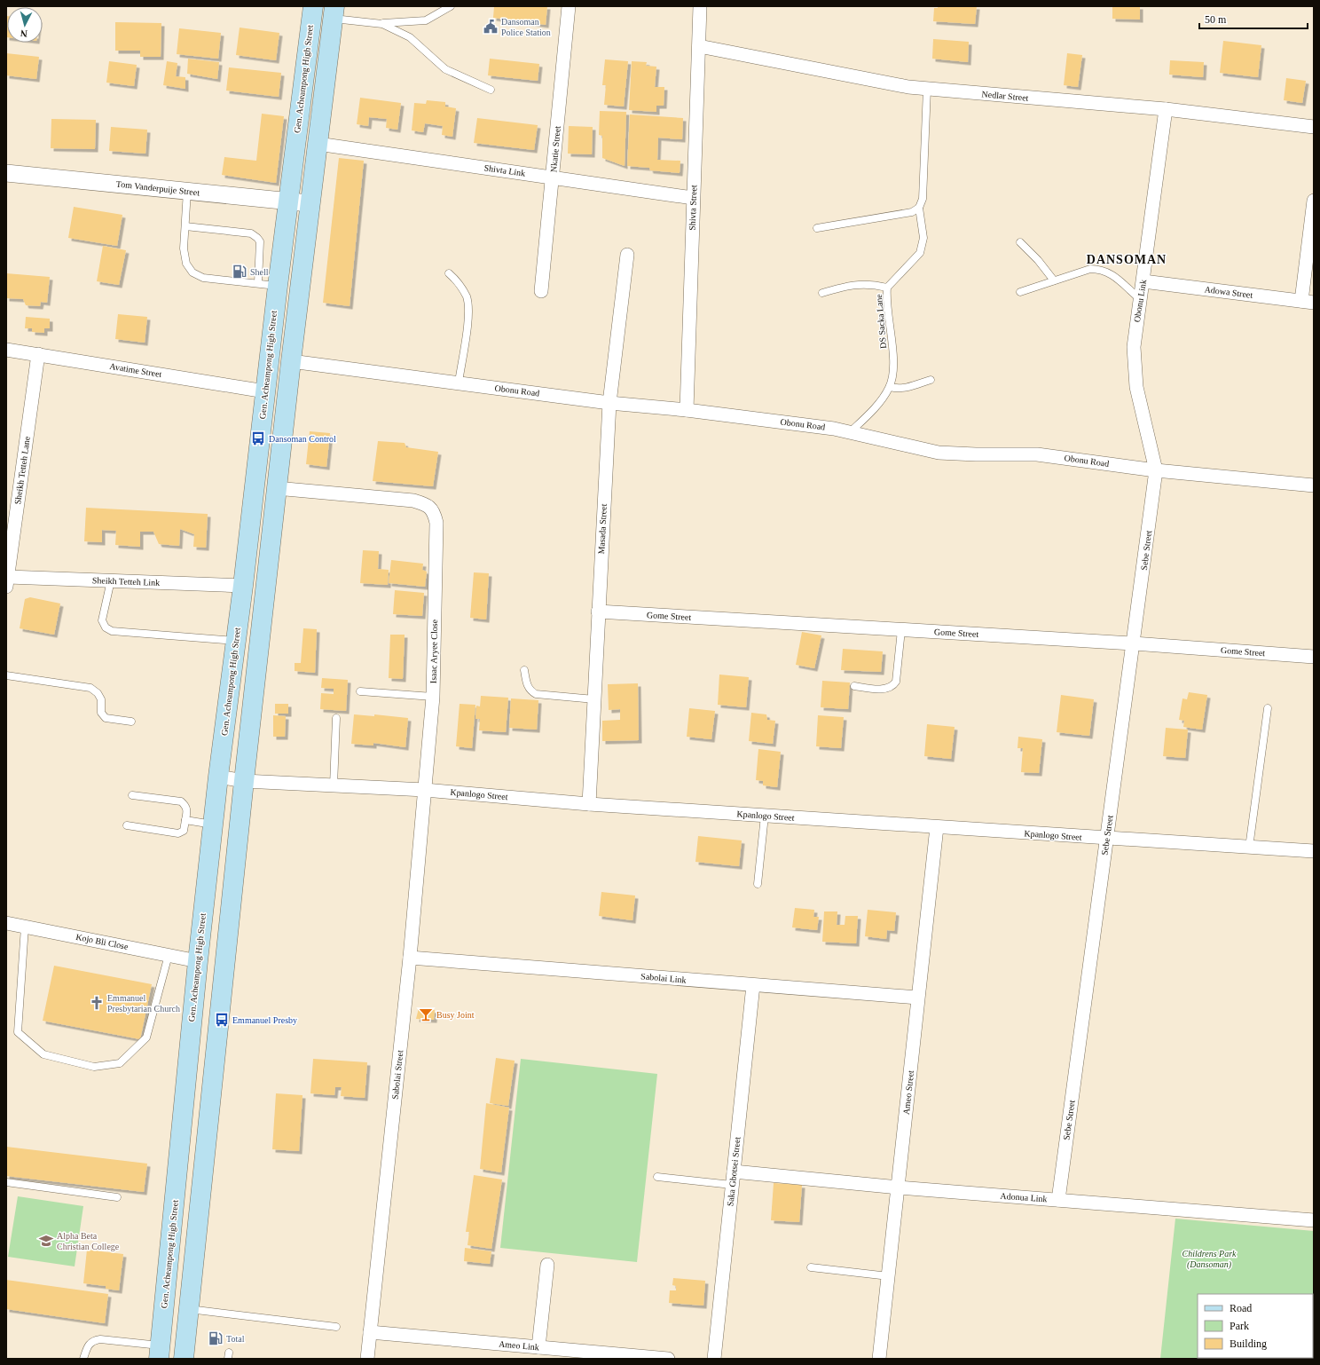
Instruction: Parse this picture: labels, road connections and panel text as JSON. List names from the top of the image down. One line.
{"streets":{"main road":["Gen. Acheampong High Street"],"street":["Nedlar Street","Nkatie Street","Shivta Link","Tom Vanderpuije Street","Shivta Street","Adowa Street","Obonu Link","Avatime Street","Obonu Road","Sheikh Tetteh Lane","Masada Street","Sebe Street","Sheikh Tetteh Link","Gome Street","Isaac Aryee Close","Kpanlogo Street","Kojo Bli Close","Sabolai Link","Sabolai Street","Ameo Street","Saka Gbotsei Street","Adonua Link","Ameo Link"],"lane":["DS Sacka Lane"]},"crossings":[["Gen. Acheampong High Street","Tom Vanderpuije Street"],["Gen. Acheampong High Street","Avatime Street"],["Gen. Acheampong High Street","Sheikh Tetteh Link"],["Gen. Acheampong High Street","Kpanlogo Street"],["Gen. Acheampong High Street","Kojo Bli Close"],["Nedlar Street","Shivta Street"],["Nedlar Street","Obonu Link"],["Nedlar Street","DS Sacka Lane"],["Nkatie Street","Shivta Link"],["Shivta Link","Shivta Street"],["Shivta Street","Obonu Road"],["Adowa Street","Obonu Link"],["Obonu Link","Obonu Road"],["Obonu Link","Sebe Street"],["DS Sacka Lane","Obonu Road"],["Avatime Street","Sheikh Tetteh Lane"],["Obonu Road","Masada Street"],["Obonu Road","Sebe Street"],["Sheikh Tetteh Lane","Sheikh Tetteh Link"],["Masada Street","Gome Street"],["Masada Street","Kpanlogo Street"],["Sebe Street","Gome Street"],["Sebe Street","Kpanlogo Street"],["Sebe Street","Adonua Link"],["Isaac Aryee Close","Kpanlogo Street"],["Isaac Aryee Close","Sabolai Street"],["Kpanlogo Street","Sabolai Street"],["Kpanlogo Street","Ameo Street"],["Sabolai Link","Sabolai Street"],["Sabolai Link","Ameo Street"],["Sabolai Link","Saka Gbotsei Street"],["Sabolai Street","Ameo Link"],["Ameo Street","Adonua Link"],["Saka Gbotsei Street","Adonua Link"]],"districts":["DANSOMAN"],"parks":["Childrens Park (Dansoman)"],"places":{"public building":["Dansoman Police Station"],"fuel station":["Shell","Total"],"bus stop":["Dansoman Control","Emmanuel Presby"],"church":["Emmanuel Presbytarian Church"],"bar":["Busy Joint"],"school or university":["Alpha Beta Christian College"]},"legend":["Road","Park","Building"],"scale_bar":"50 m","north":"bottom"}
